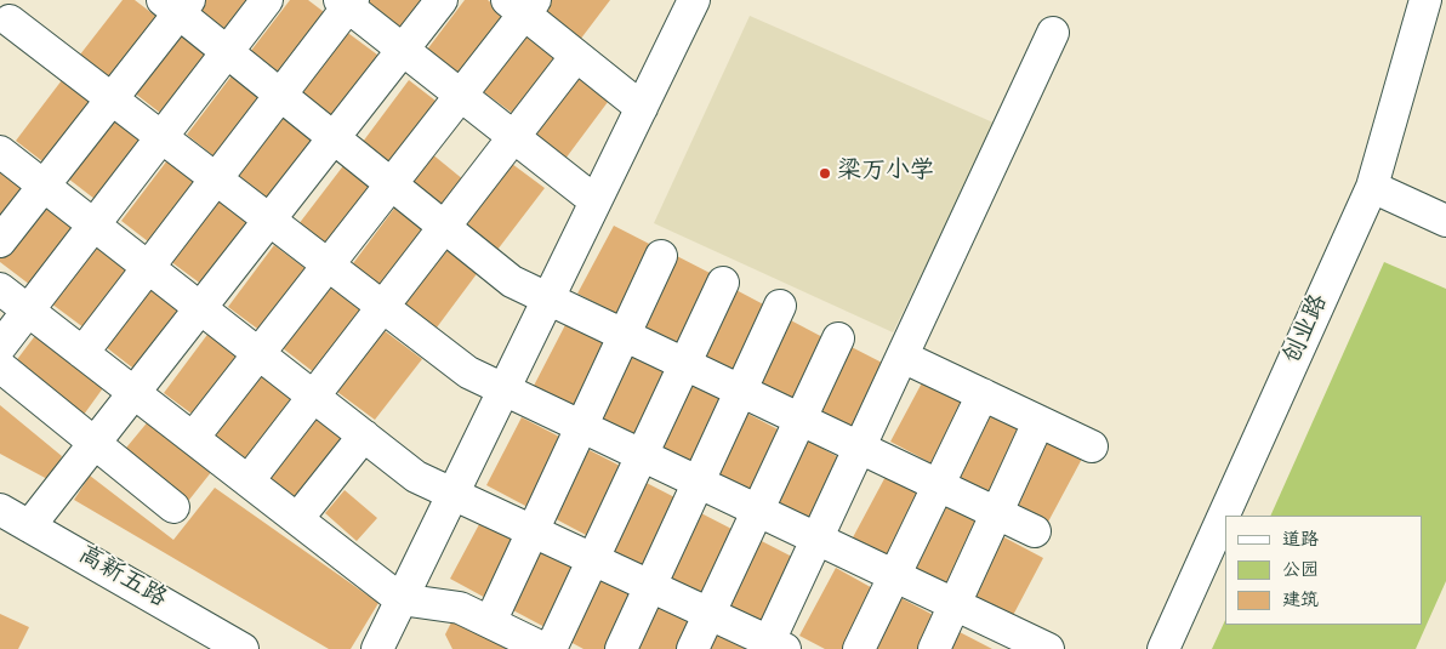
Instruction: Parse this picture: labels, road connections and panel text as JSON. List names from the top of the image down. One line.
{"streets":{"street":["创业路","高新五路"]},"places":["梁万小学"],"legend":["道路","公园","建筑"]}
